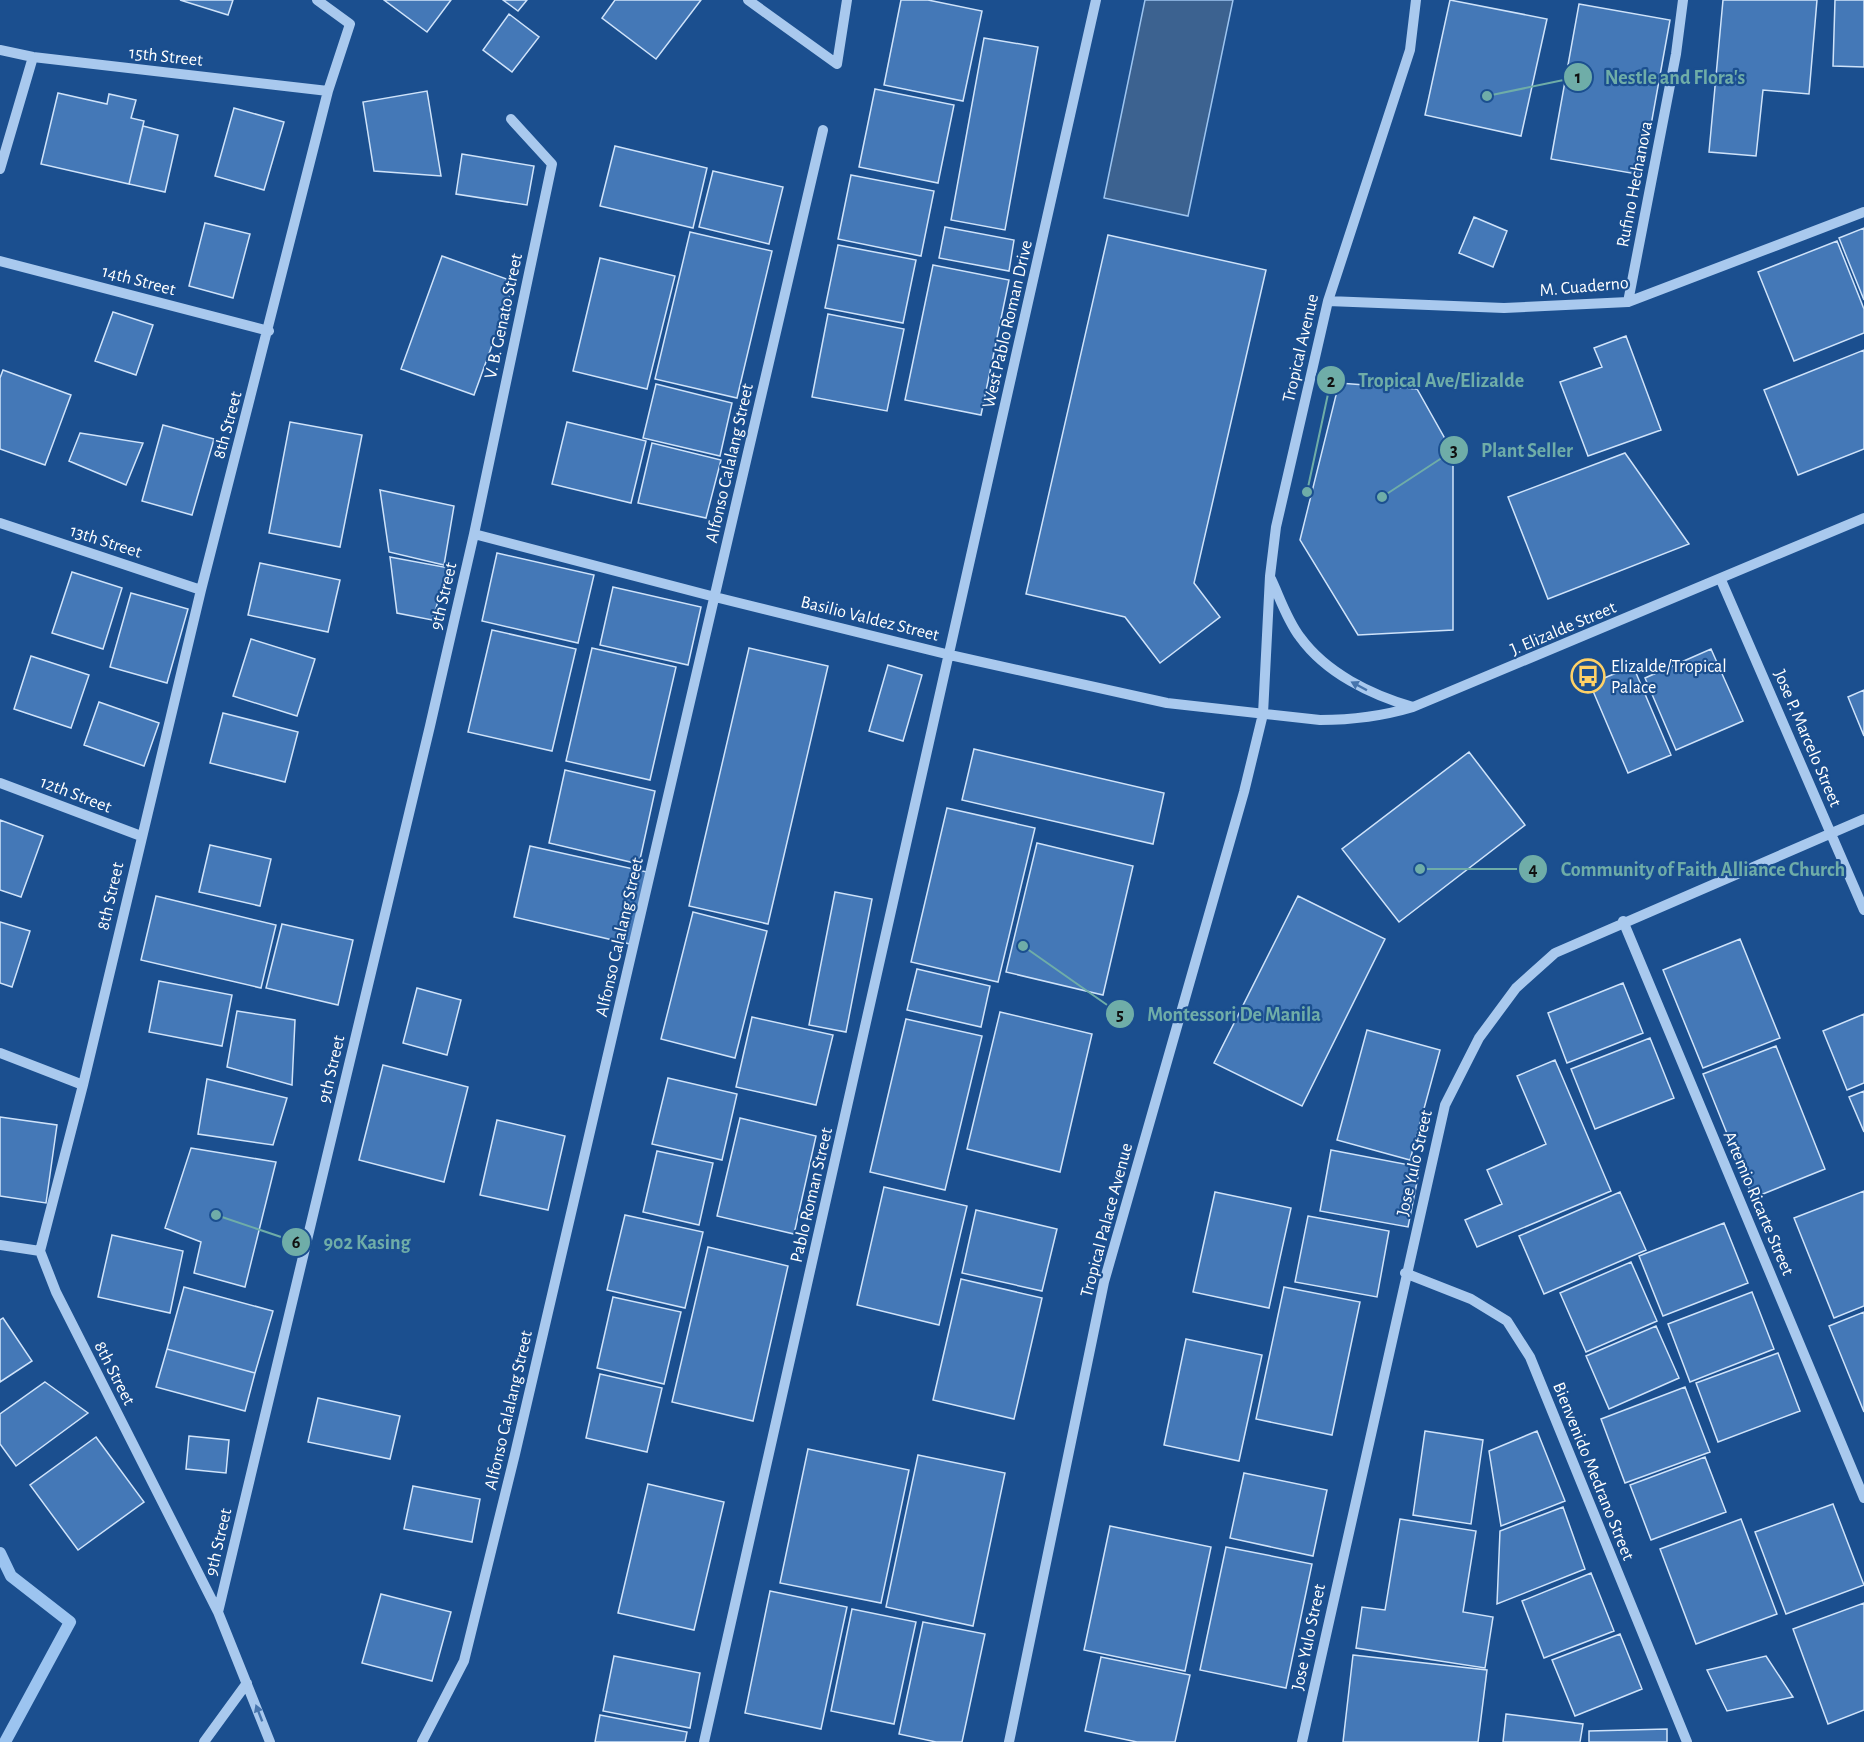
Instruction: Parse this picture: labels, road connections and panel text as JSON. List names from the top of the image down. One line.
{"streets":{"street":["15th Street","Rufino Hechanova","14th Street","M. Cuaderno","V. B. Genato Street","West Pablo Roman Drive","Tropical Avenue","8th Street","Alfonso Calalang Street","13th Street","9th Street","Basilio Valdez Street","J. Elizalde Street","Jose P. Marcelo Street","12th Street","Jose Yulo Street","Pablo Roman Street","Artemio Ricarte Street","Tropical Palace Avenue","Bienvenido Medrano Street"]},"crossings":[["15th Street","8th Street"],["Rufino Hechanova","M. Cuaderno"],["14th Street","8th Street"],["M. Cuaderno","Tropical Avenue"],["V. B. Genato Street","9th Street"],["V. B. Genato Street","Basilio Valdez Street"],["West Pablo Roman Drive","Basilio Valdez Street"],["West Pablo Roman Drive","Pablo Roman Street"],["Tropical Avenue","Basilio Valdez Street"],["Tropical Avenue","J. Elizalde Street"],["Tropical Avenue","Tropical Palace Avenue"],["8th Street","13th Street"],["8th Street","9th Street"],["8th Street","12th Street"],["Alfonso Calalang Street","Basilio Valdez Street"],["9th Street","Basilio Valdez Street"],["Basilio Valdez Street","J. Elizalde Street"],["Basilio Valdez Street","Pablo Roman Street"],["Basilio Valdez Street","Tropical Palace Avenue"],["J. Elizalde Street","Jose P. Marcelo Street"],["J. Elizalde Street","Tropical Palace Avenue"],["Jose P. Marcelo Street","Jose Yulo Street"],["Jose Yulo Street","Artemio Ricarte Street"],["Jose Yulo Street","Bienvenido Medrano Street"]],"places":{"other":["Nestle and Flora's","Tropical Ave/Elizalde","Plant Seller","Community of Faith Alliance Church","Montessori De Manila","902 Kasing"],"bus stop":["Elizalde/Tropical Palace"]}}
